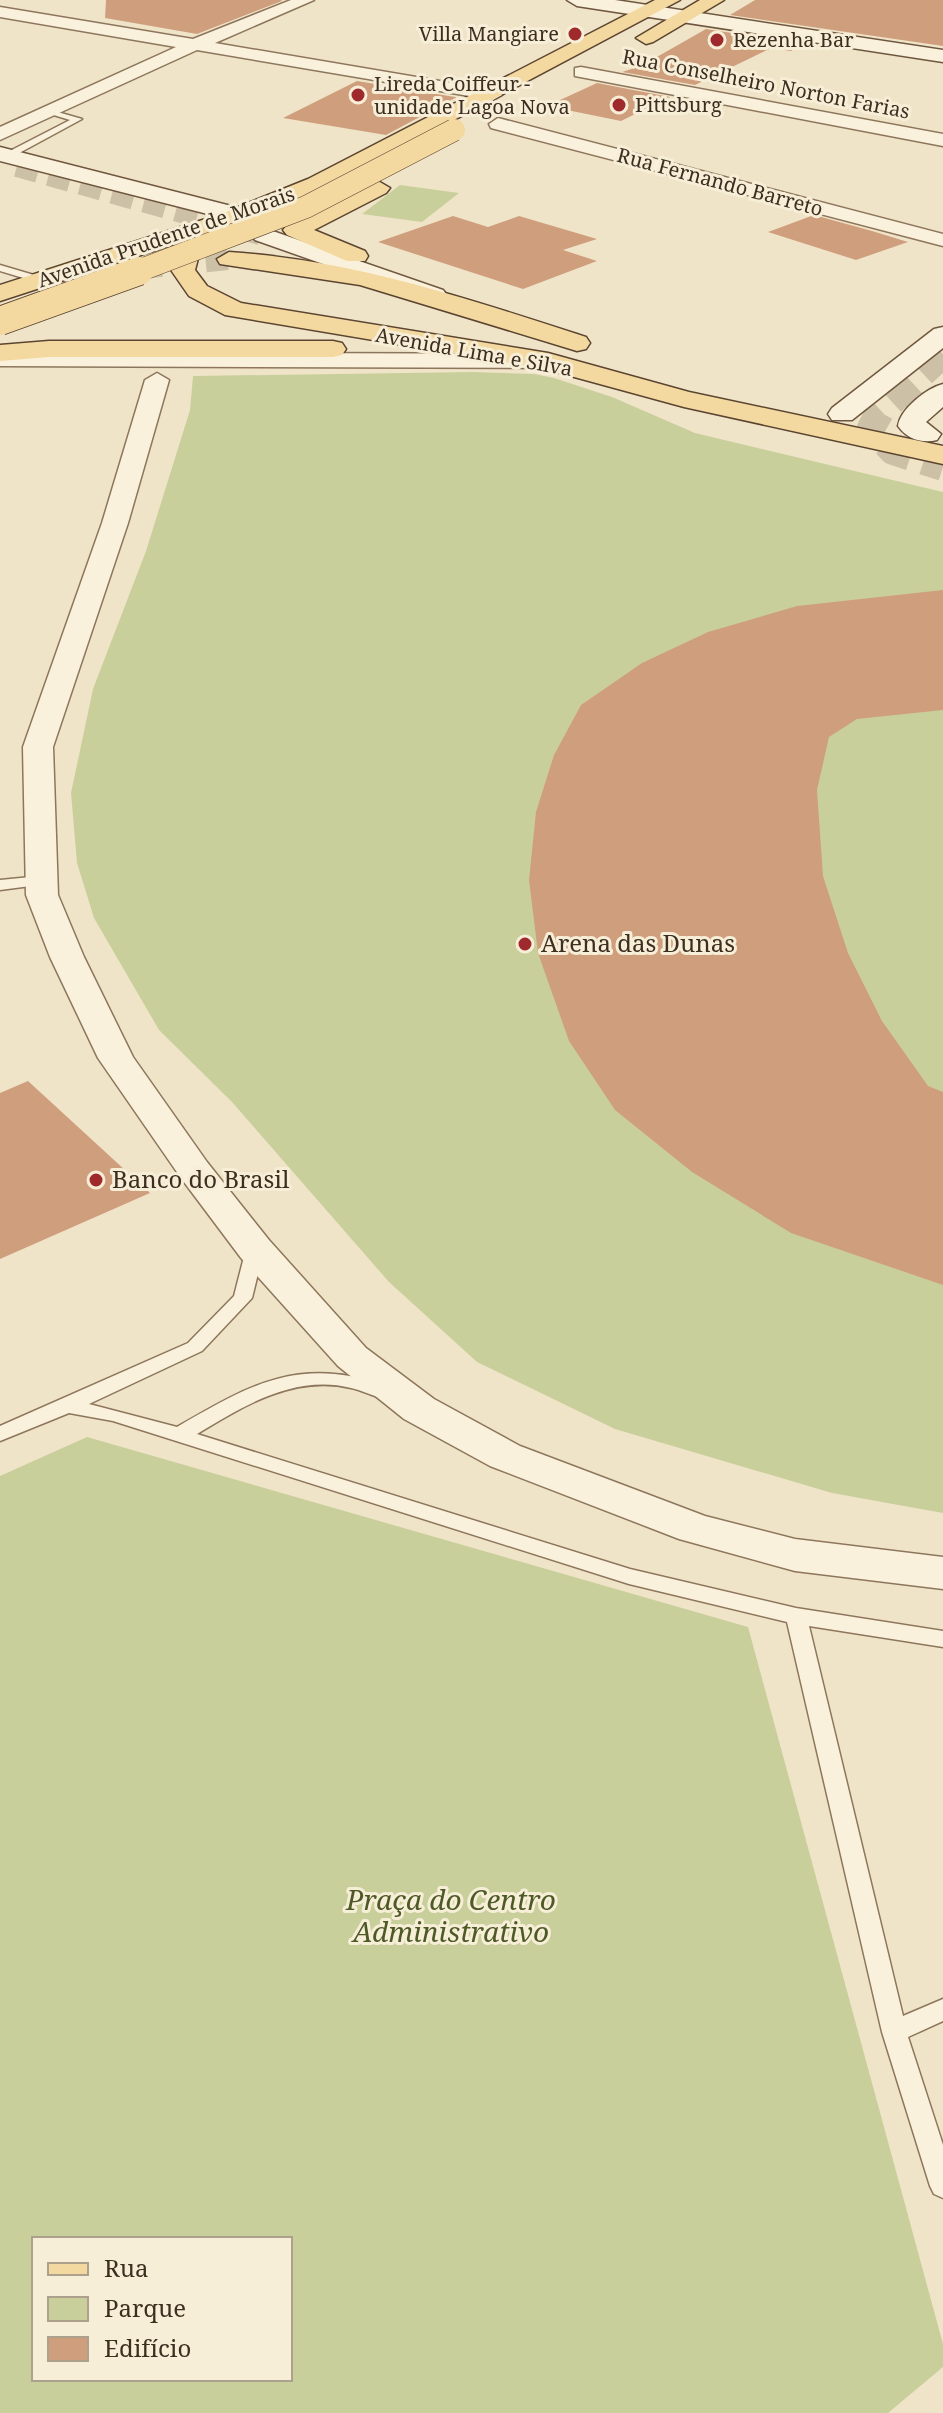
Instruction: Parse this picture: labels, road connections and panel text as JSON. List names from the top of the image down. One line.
{"streets":{"main road":["Avenida Prudente de Morais","Avenida Lima e Silva"],"street":["Rua Conselheiro Norton Farias","Rua Fernando Barreto"]},"crossings":[["Avenida Prudente de Morais","Avenida Lima e Silva"]],"parks":["Praça do Centro Administrativo"],"places":["Villa Mangiare","Rezenha Bar","Lireda Coiffeur - unidade Lagoa Nova","Pittsburg","Arena das Dunas","Banco do Brasil"],"legend":["Rua","Parque","Edifício"]}
